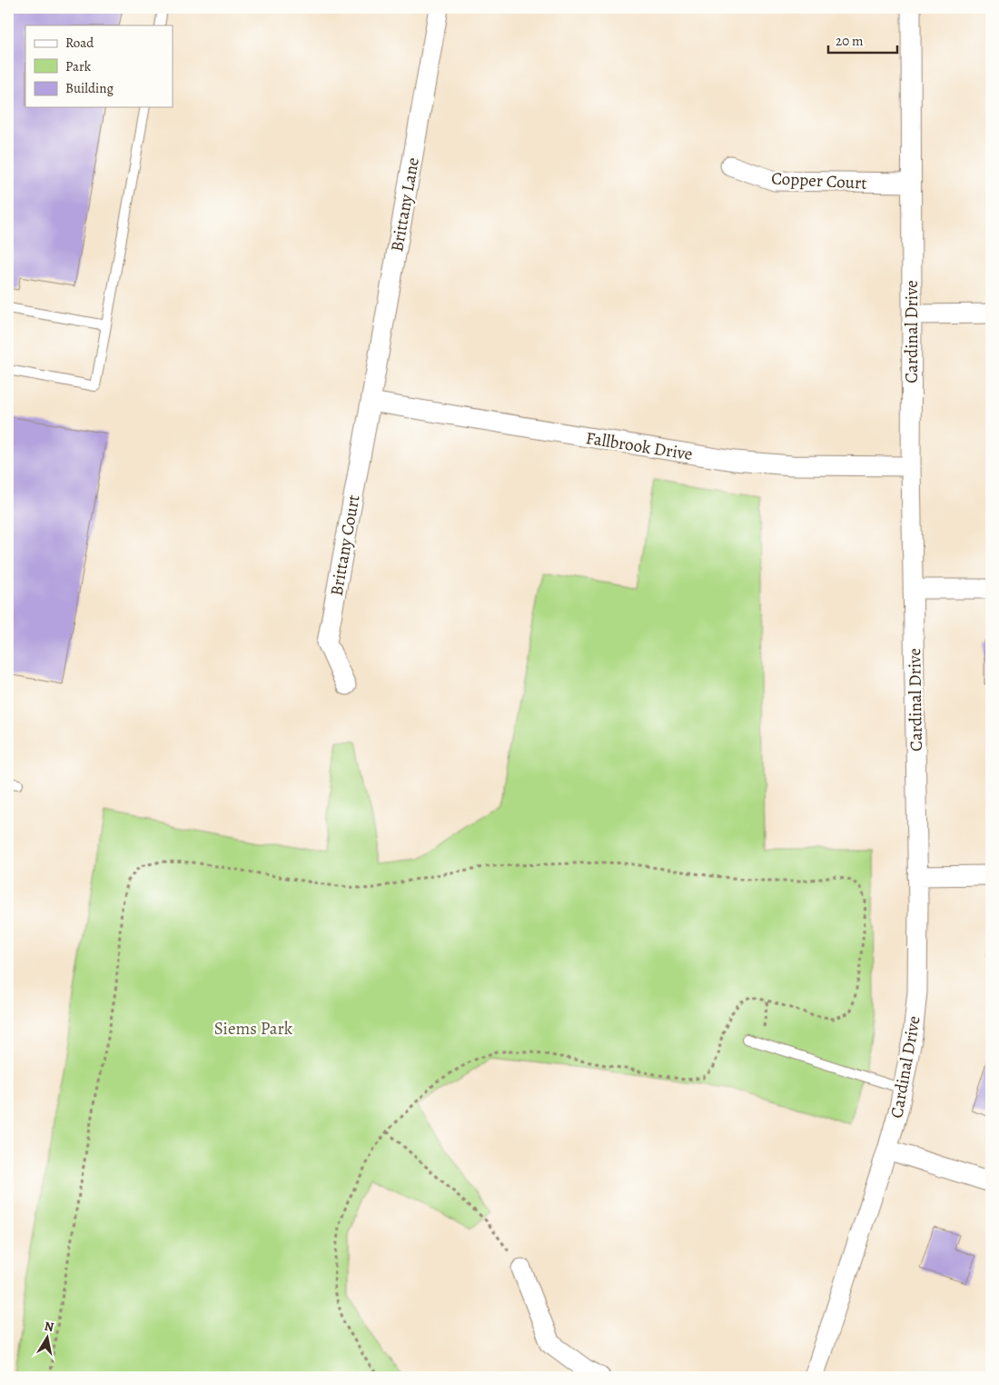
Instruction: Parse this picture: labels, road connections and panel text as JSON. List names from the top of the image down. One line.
{"streets":{"street":["Copper Court","Brittany Lane","Cardinal Drive","Fallbrook Drive","Brittany Court"]},"crossings":[["Copper Court","Cardinal Drive"],["Brittany Lane","Fallbrook Drive"],["Brittany Lane","Brittany Court"],["Cardinal Drive","Fallbrook Drive"],["Fallbrook Drive","Brittany Court"]],"parks":["Siems Park"],"legend":["Road","Park","Building"],"scale_bar":"20 m","north":"top"}
